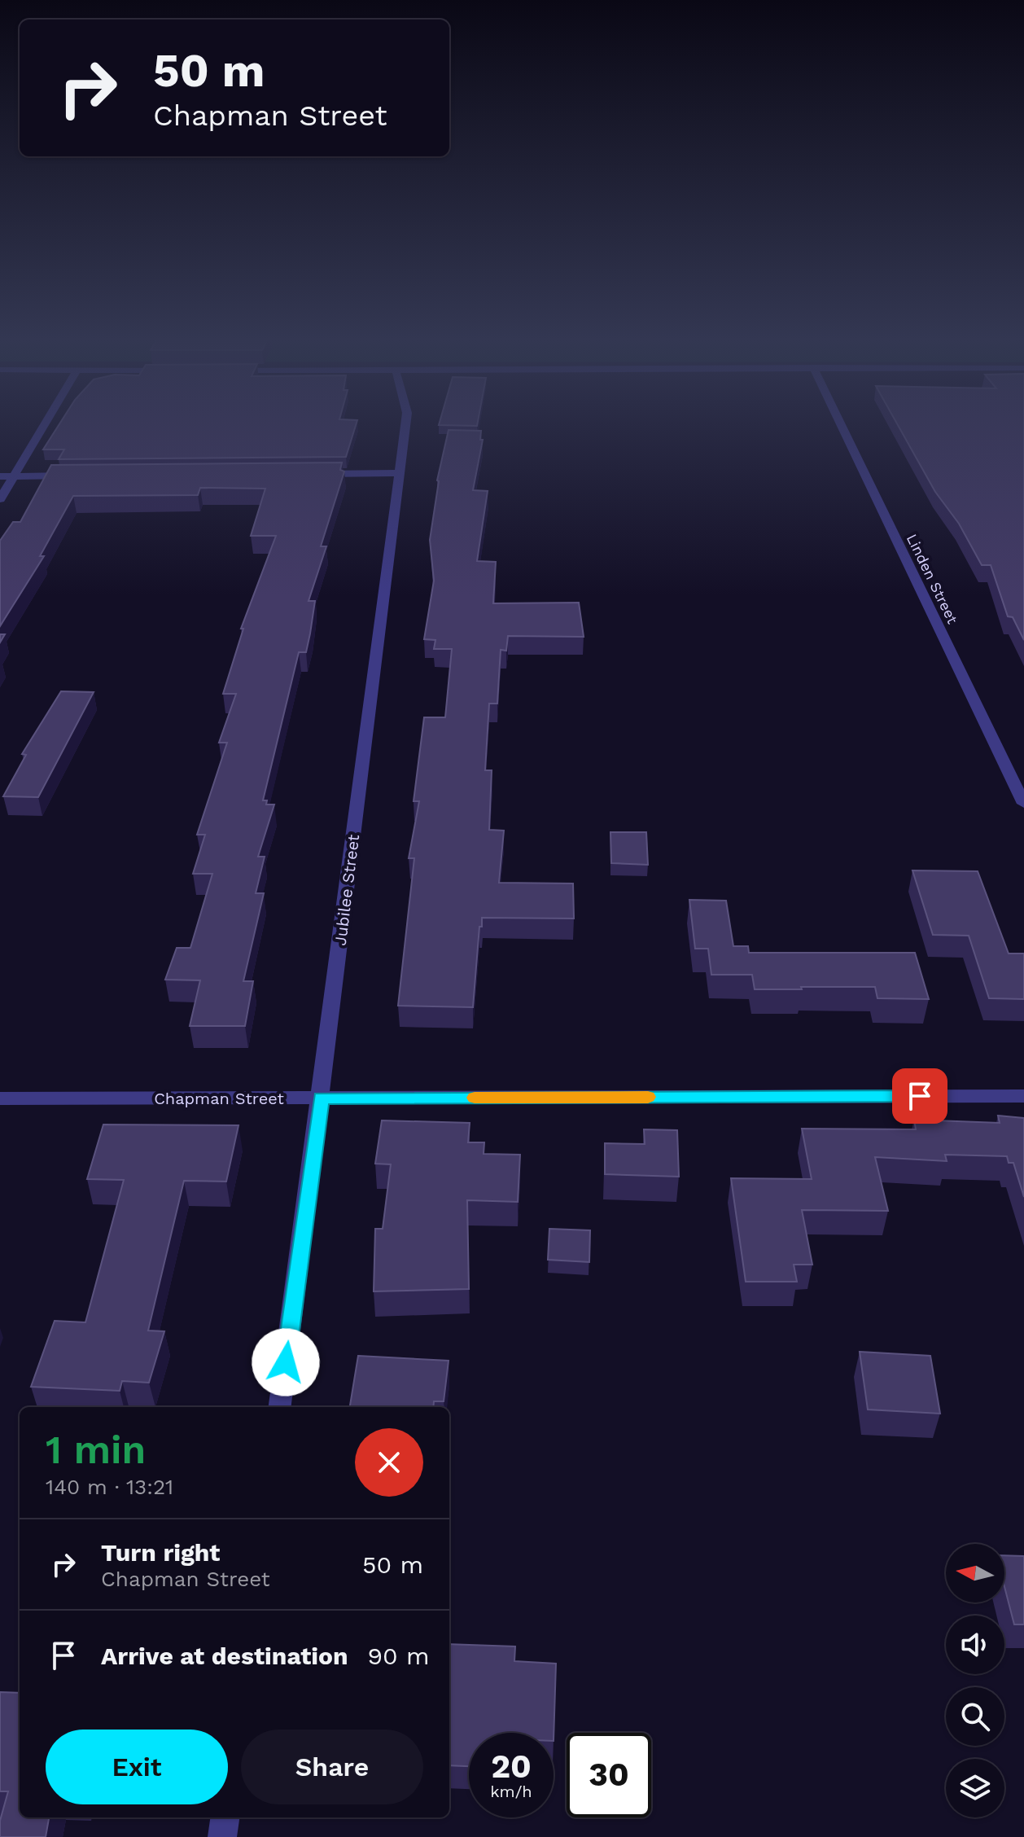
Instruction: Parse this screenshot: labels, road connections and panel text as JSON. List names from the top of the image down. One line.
{"streets":{"street":["Linden Street","Jubilee Street","Chapman Street"]},"crossings":[["Jubilee Street","Chapman Street"]],"north":"left","page":{"turn":["50 m","Chapman Street"],"heading":["1 min","140 m · 13:21"],"list":[{"name":"Turn right","note":"Chapman Street","value":"50 m"},{"name":"Arrive at destination","value":"90 m"}],"buttons":["Exit","Share"],"speed":"20 km/h","limit":"30"}}
